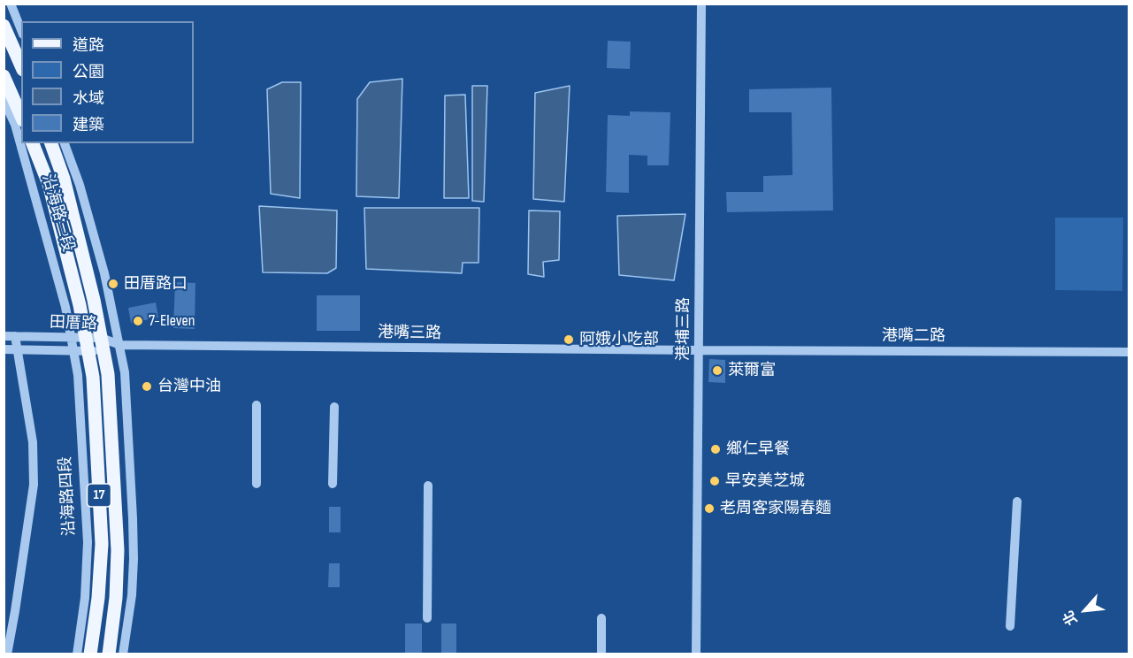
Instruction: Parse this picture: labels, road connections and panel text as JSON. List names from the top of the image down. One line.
{"streets":{"main road":["沿海路三段","17","沿海路四段"],"street":["田厝路","港埔三路","港嘴三路","港嘴二路"]},"crossings":[["沿海路三段","田厝路"],["沿海路三段","港嘴三路"],["沿海路三段","17"],["沿海路三段","沿海路四段"],["田厝路","港嘴三路"],["田厝路","17"],["田厝路","沿海路四段"],["港埔三路","港嘴三路"],["港埔三路","港嘴二路"],["港嘴三路","港嘴二路"]],"places":["田厝路口","7-Eleven","阿娥小吃部","萊爾富","台灣中油","鄉仁早餐","早安美芝城","老周客家陽春麵"],"legend":["道路","公園","水域","建築"],"north":"bottom left"}
